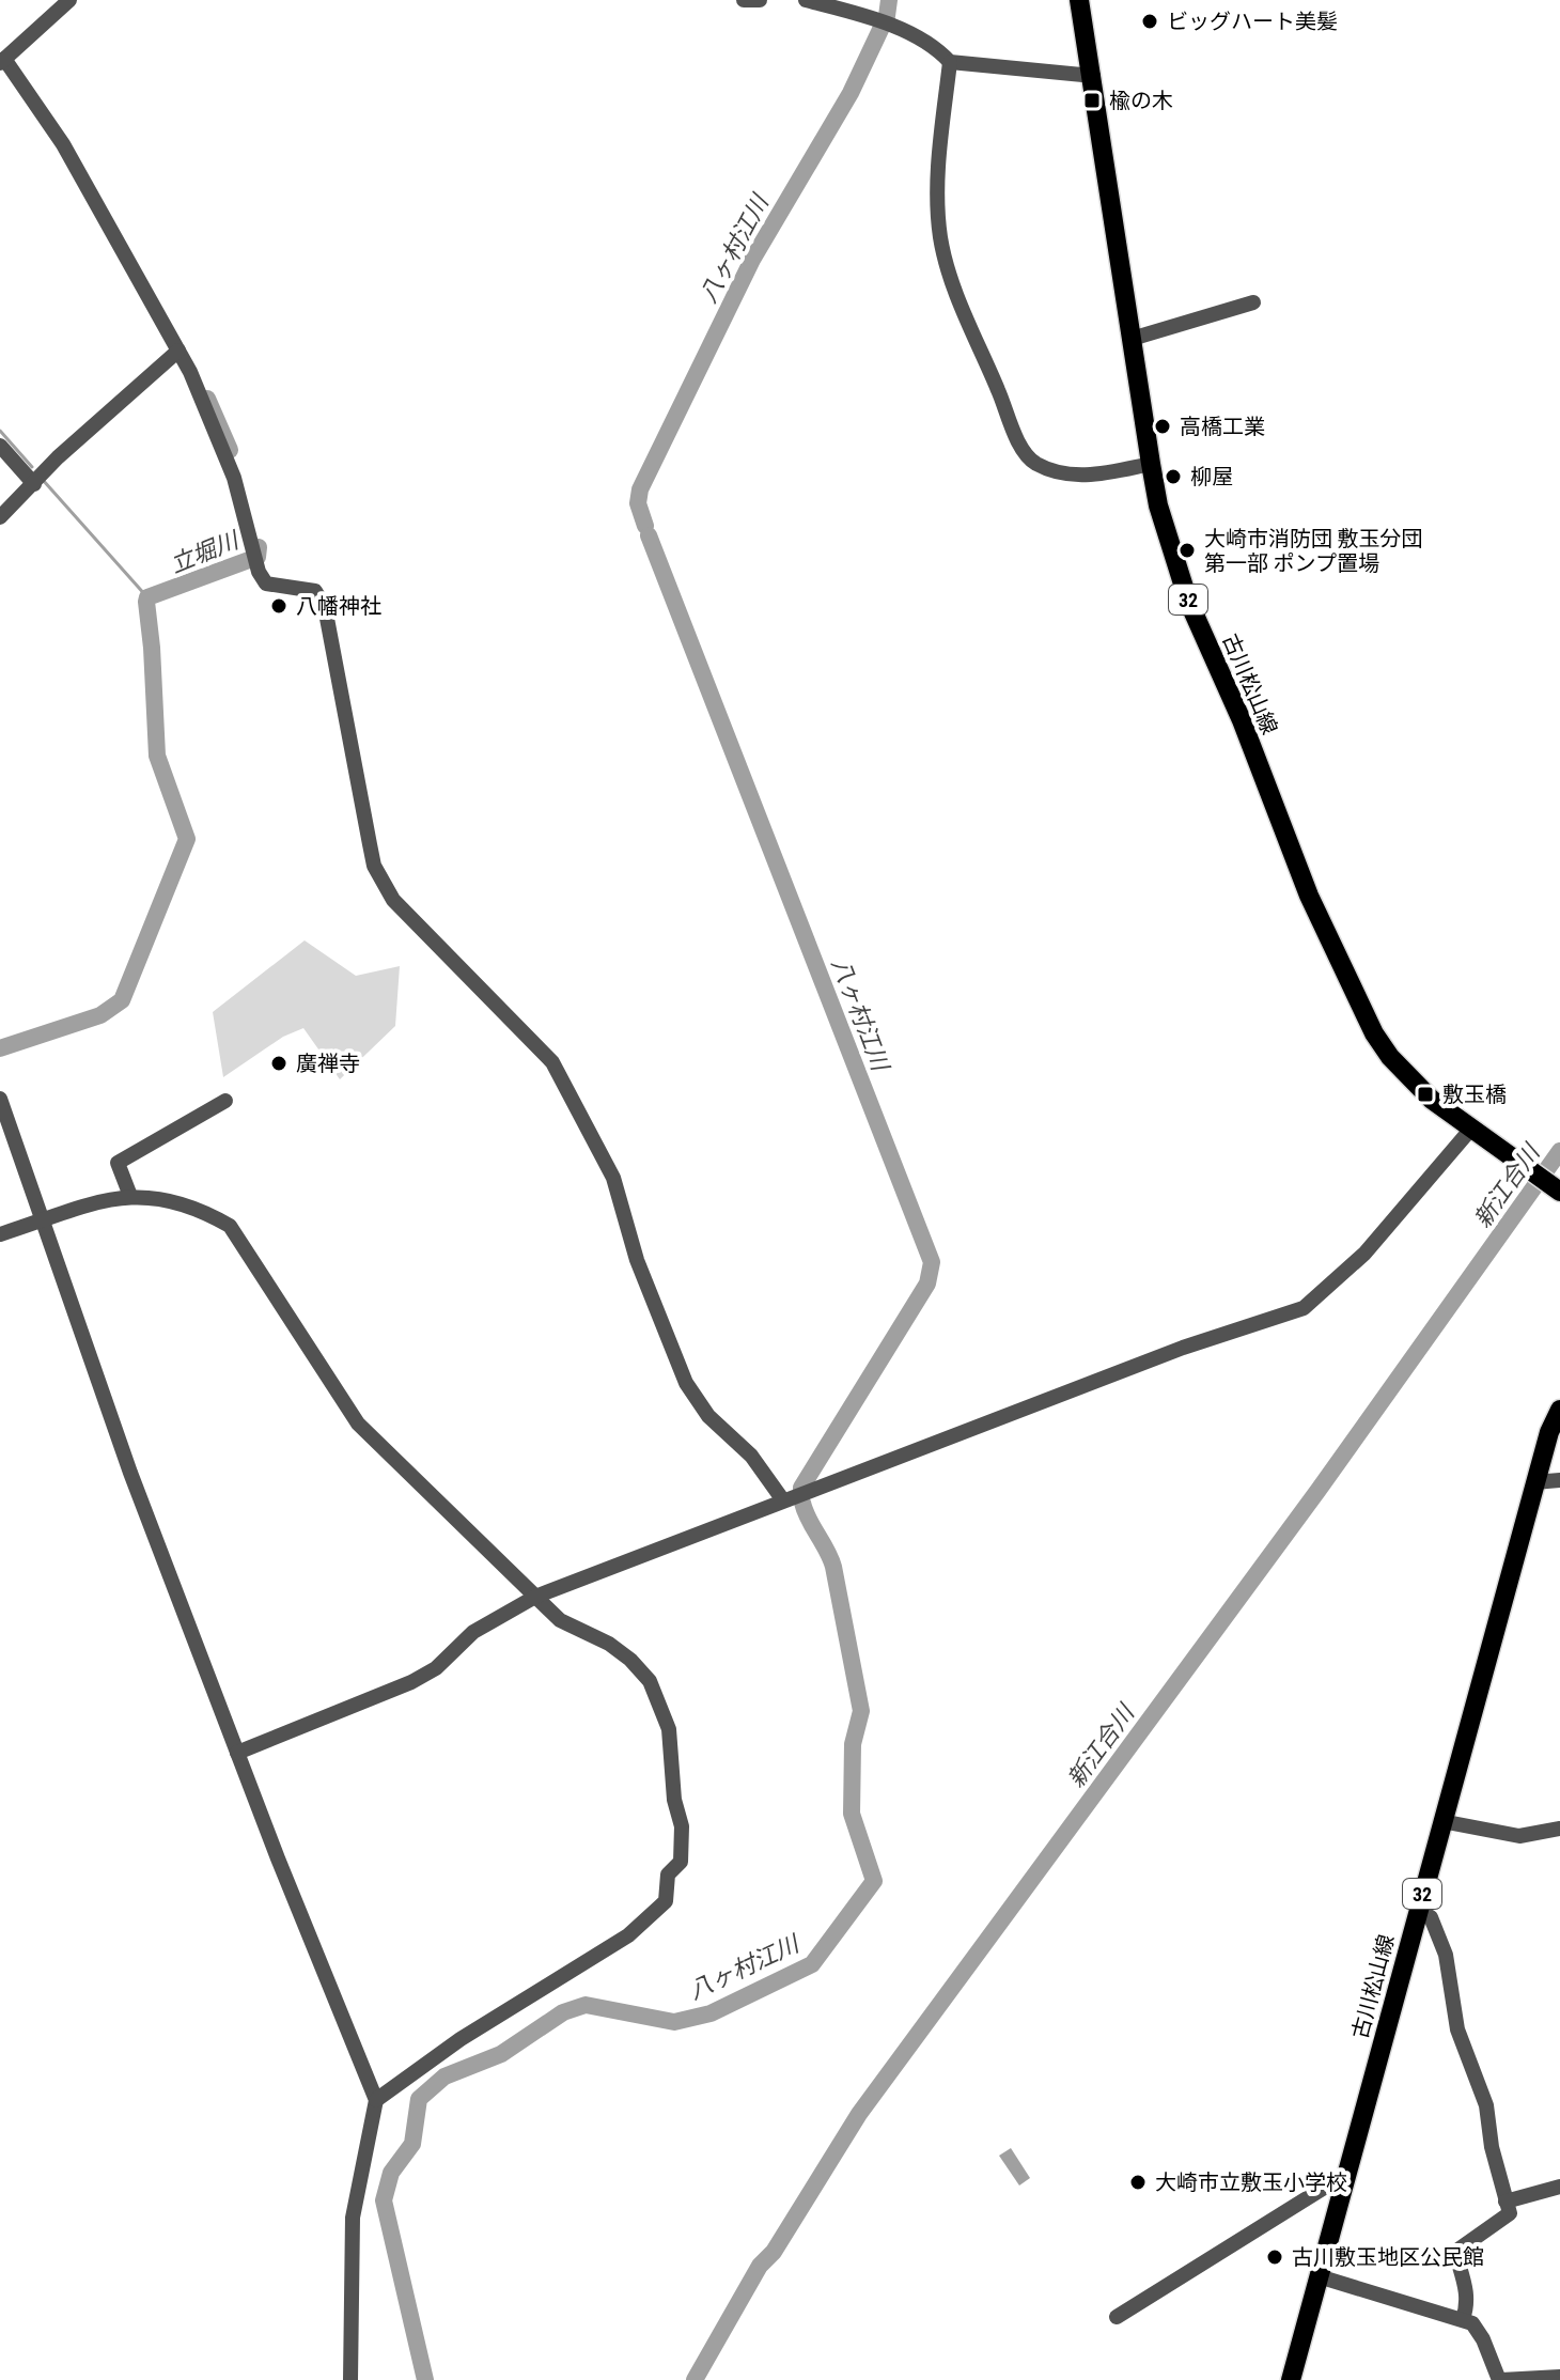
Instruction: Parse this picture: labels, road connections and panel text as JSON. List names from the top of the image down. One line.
{"streets":{"main road":["32","古川松山線"]},"crossings":[["32","古川松山線"]],"water":["八ヶ村江川","立堀川","新江合川"],"places":{"other":["ビッグハート美髪","高橋工業","柳屋","大崎市消防団 敷玉分団 第一部 ポンプ置場","八幡神社","廣禅寺","大崎市立敷玉小学校","古川敷玉地区公民館"],"transit":["楡の木","敷玉橋"]}}
